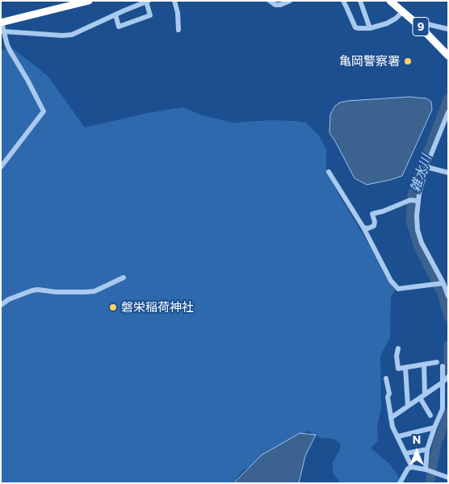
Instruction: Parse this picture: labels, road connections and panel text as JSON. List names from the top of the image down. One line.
{"streets":{"highway":["9"]},"water":["雑水川"],"places":["亀岡警察署","磐栄稲荷神社"],"north":"top"}
